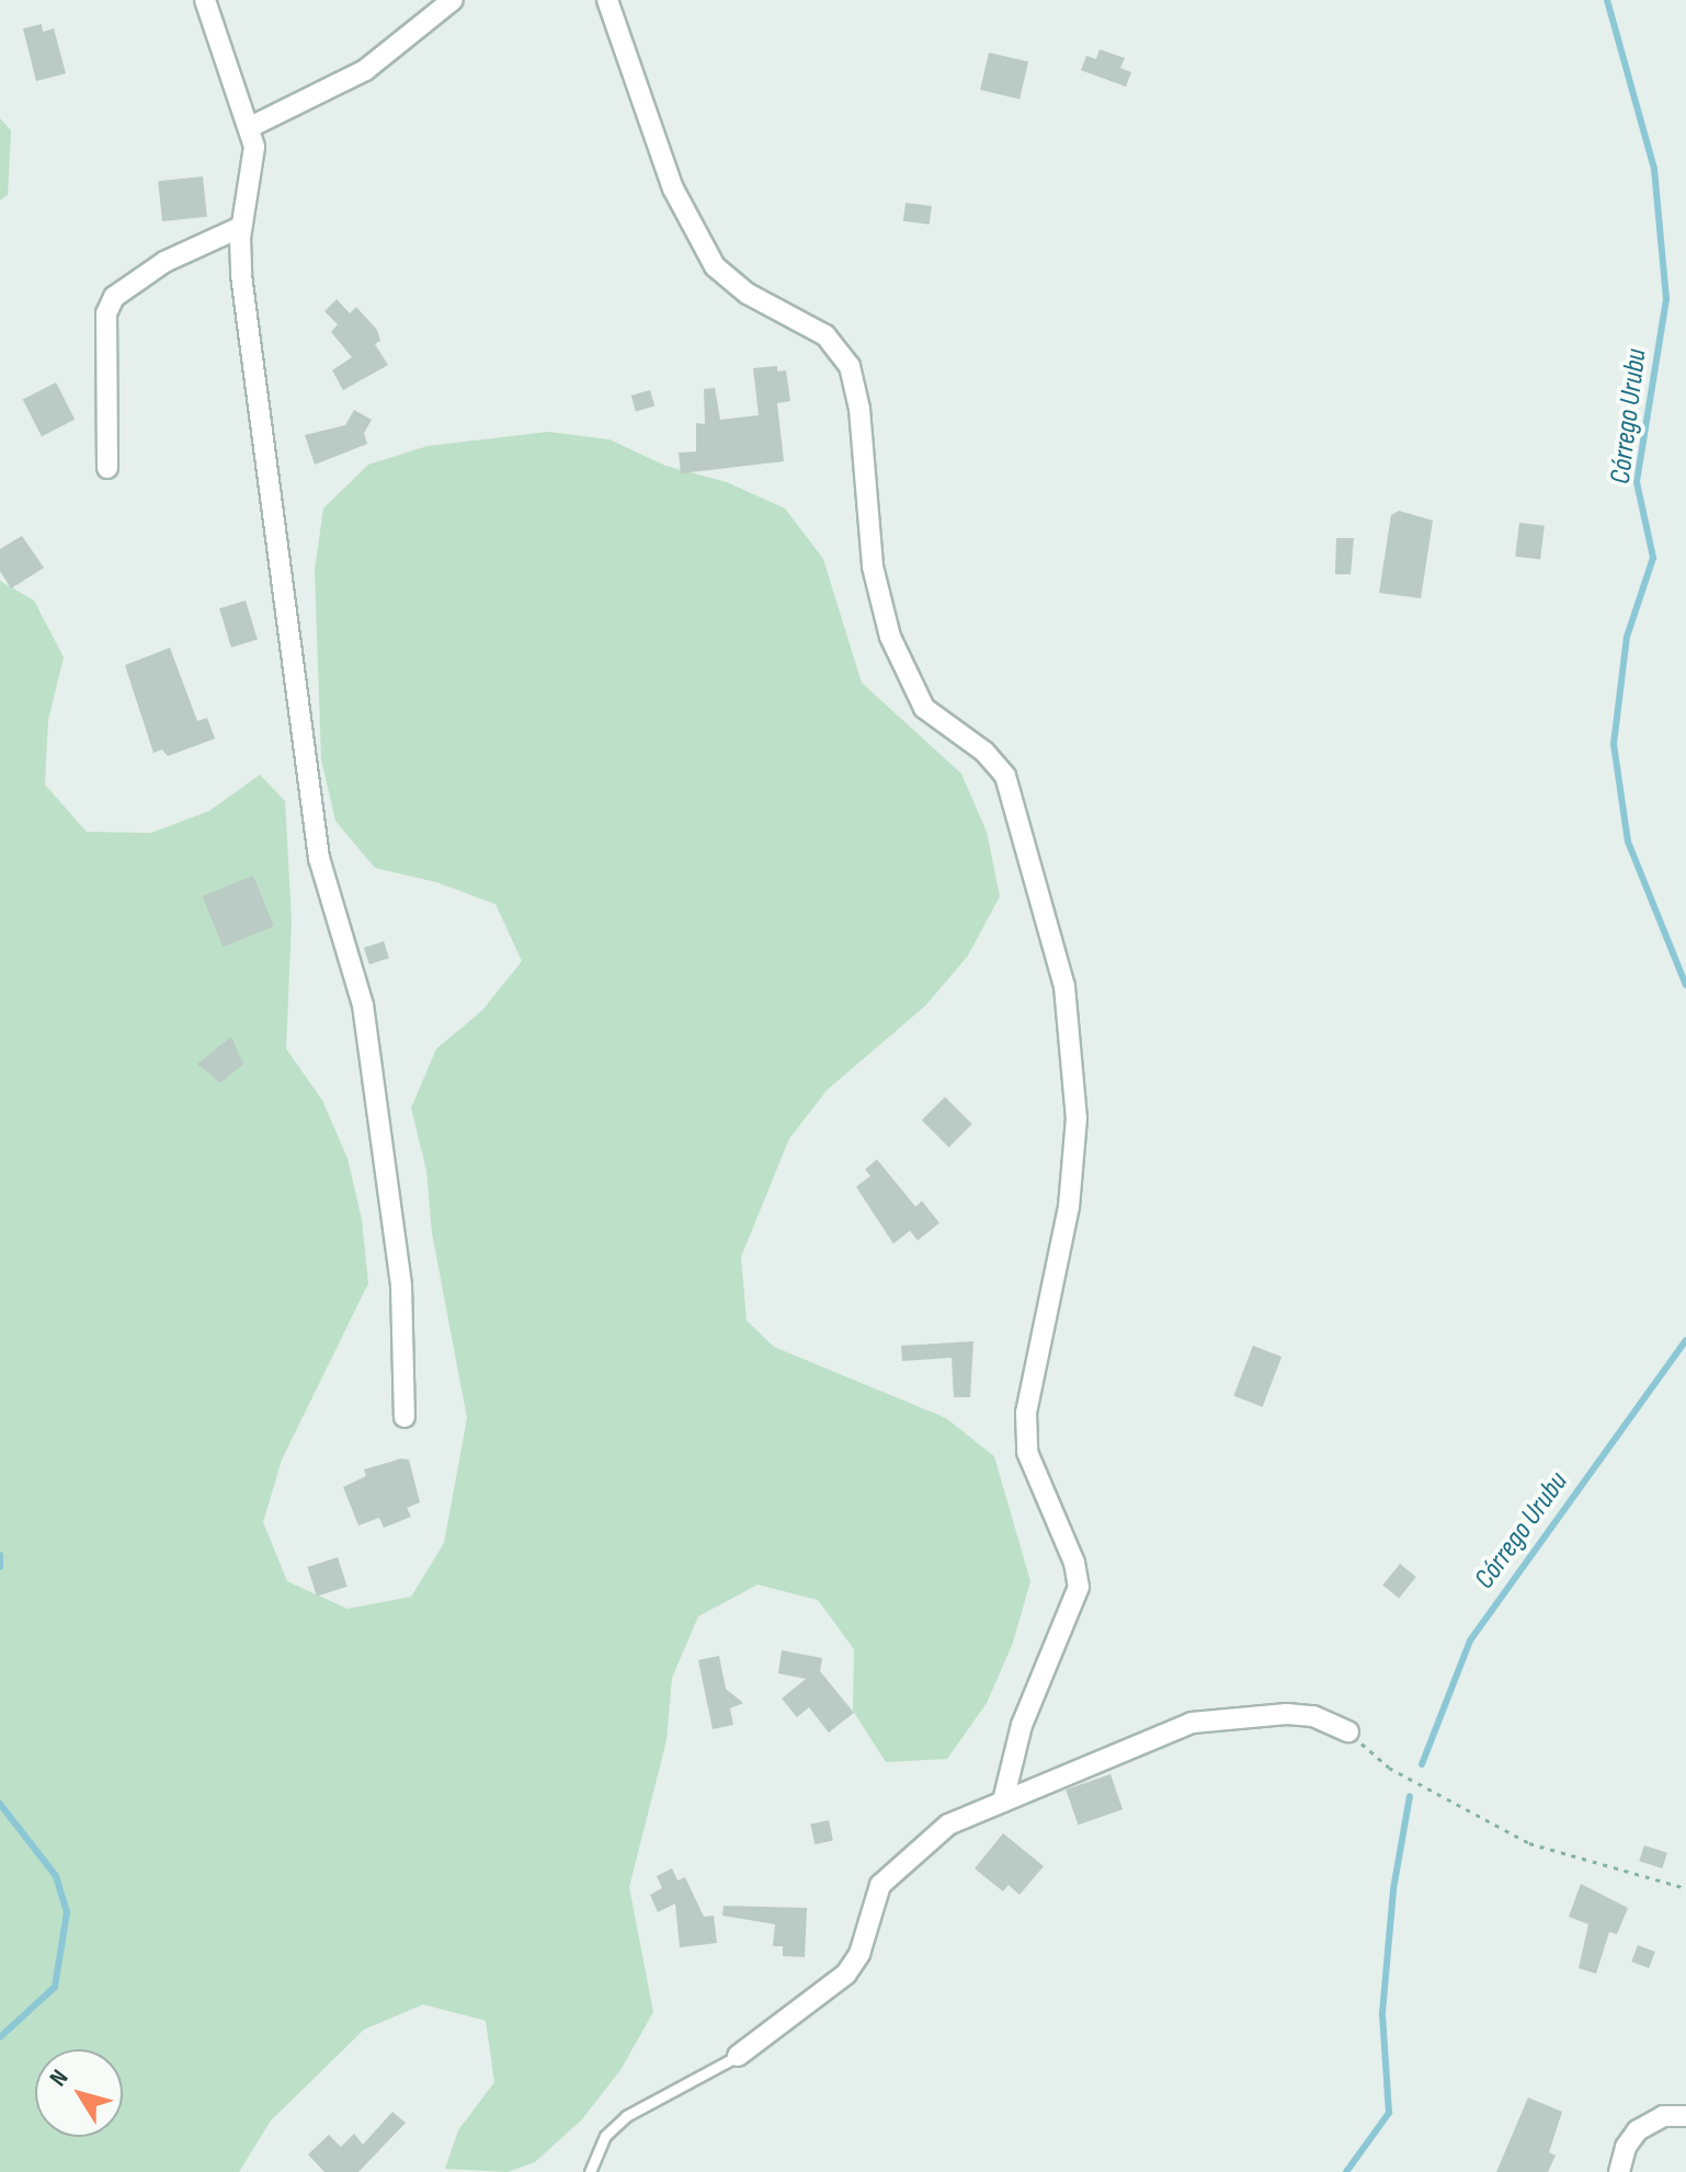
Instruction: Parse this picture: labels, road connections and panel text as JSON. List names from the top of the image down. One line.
{"water":["Córrego Urubu"],"north":"top left"}
